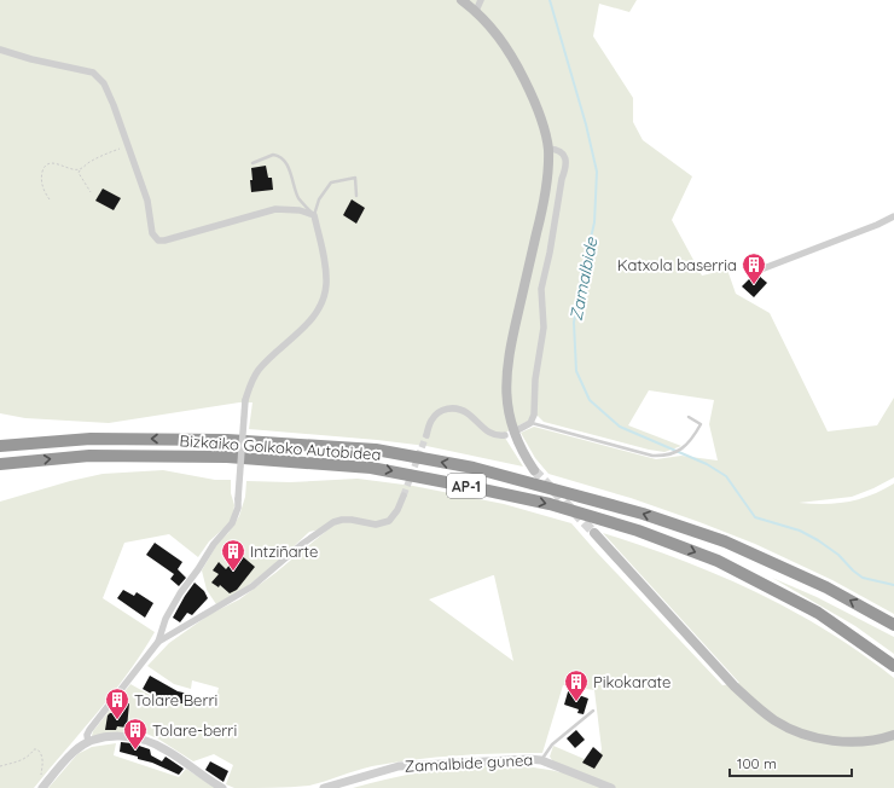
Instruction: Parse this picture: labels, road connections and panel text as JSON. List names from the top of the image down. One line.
{"streets":{"highway":["Bizkaiko Golkoko Autobidea","AP-1"],"street":["Zamalbide gunea"]},"water":["Zamalbide"],"places":{"building":["Katxola baserria","Intziñarte","Pikokarate","Tolare Berri","Tolare-berri"]},"scale_bar":"100 m"}
